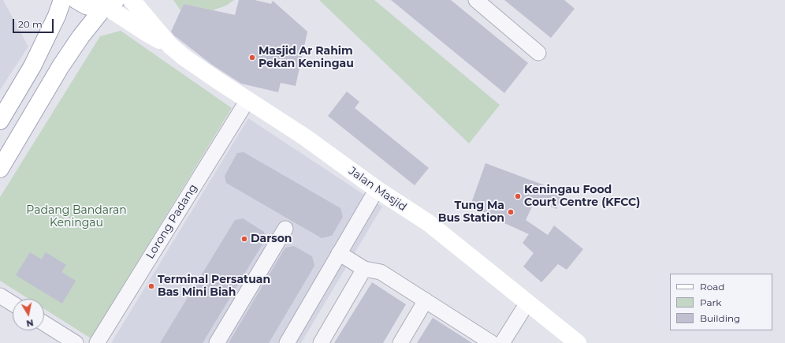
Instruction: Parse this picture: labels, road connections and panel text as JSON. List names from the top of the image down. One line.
{"streets":{"street":["Jalan Masjid","Lorong Padang"]},"crossings":[["Jalan Masjid","Lorong Padang"]],"parks":["Padang Bandaran Keningau"],"places":["Masjid Ar Rahim Pekan Keningau","Keningau Food Court Centre (KFCC)","Tung Ma Bus Station","Darson","Terminal Persatuan Bas Mini Biah"],"legend":["Road","Park","Building"],"scale_bar":"20 m","north":"bottom"}
